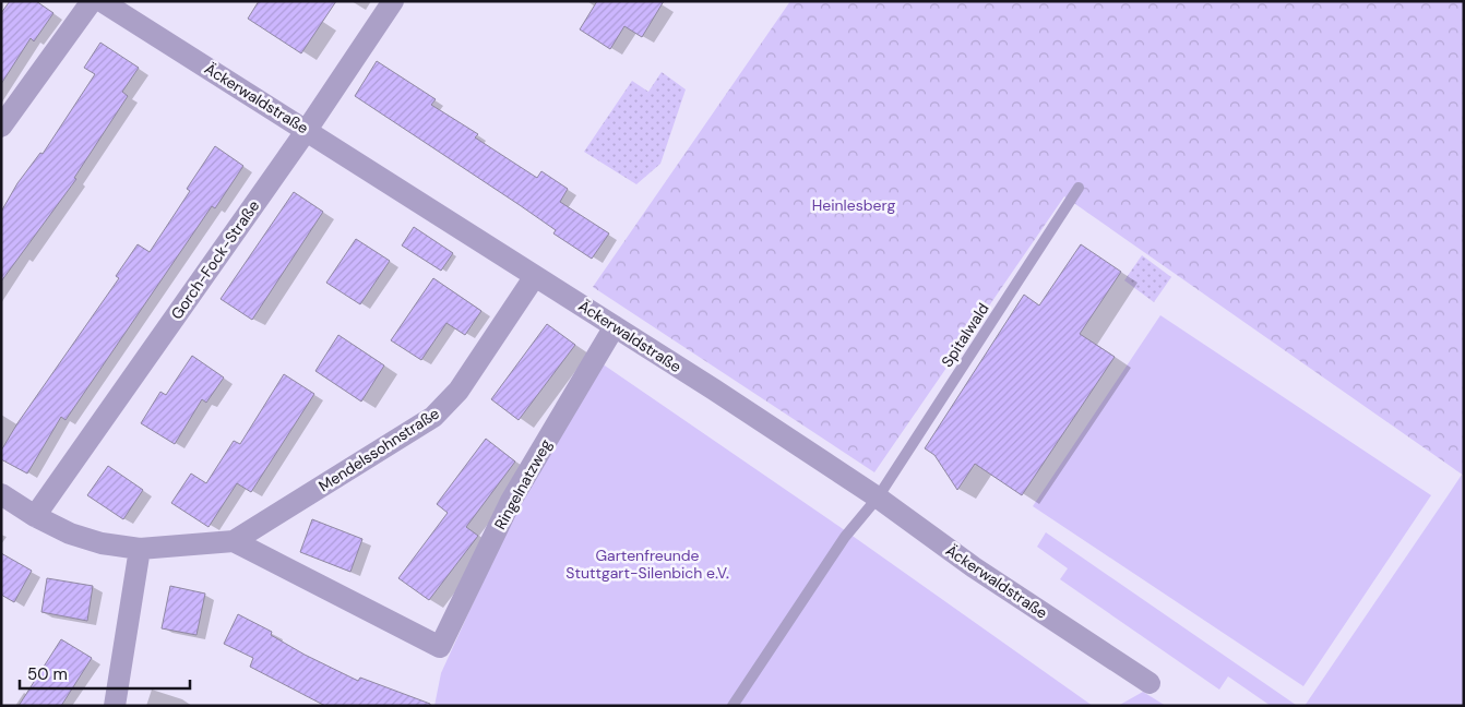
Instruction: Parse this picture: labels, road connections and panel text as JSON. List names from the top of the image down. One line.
{"streets":{"street":["Äckerwaldstraße","Gorch-Fock-Straße","Mendelssohnstraße","Ringelnatzweg"],"lane":["Spitalwald"]},"crossings":[["Äckerwaldstraße","Gorch-Fock-Straße"],["Äckerwaldstraße","Spitalwald"],["Äckerwaldstraße","Mendelssohnstraße"],["Äckerwaldstraße","Ringelnatzweg"],["Gorch-Fock-Straße","Mendelssohnstraße"],["Mendelssohnstraße","Ringelnatzweg"]],"parks":["Heinlesberg","Gartenfreunde Stuttgart-Silenbich e.V."],"scale_bar":"50 m"}
